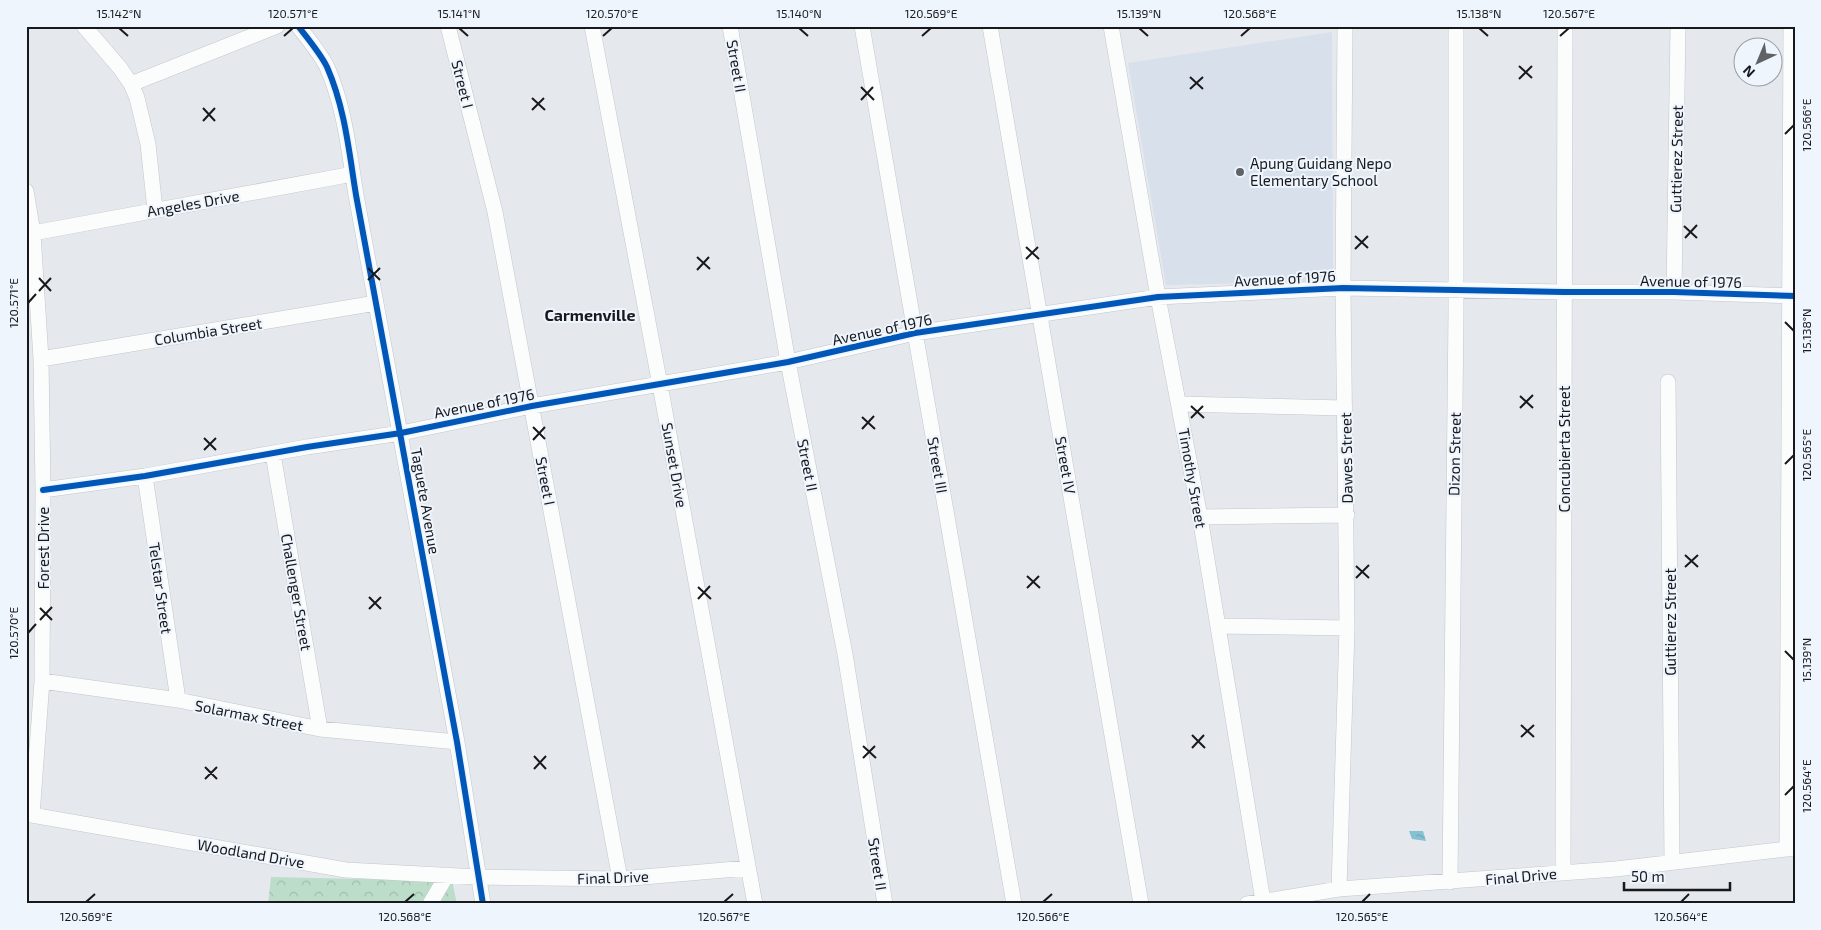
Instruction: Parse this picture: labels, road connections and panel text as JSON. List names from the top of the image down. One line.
{"streets":{"street":["Street II","Street I","Guttierez Street","Angeles Drive","Avenue of 1976","Columbia Street","Concubierta Street","Dizon Street","Dawes Street","Sunset Drive","Street III","Street IV","Timothy Street","Taguete Avenue","Forest Drive","Telstar Street","Challenger Street","Solarmax Street","Woodland Drive","Final Drive"]},"crossings":[["Street II","Avenue of 1976"],["Street I","Avenue of 1976"],["Street I","Final Drive"],["Guttierez Street","Avenue of 1976"],["Guttierez Street","Final Drive"],["Angeles Drive","Taguete Avenue"],["Angeles Drive","Forest Drive"],["Avenue of 1976","Concubierta Street"],["Avenue of 1976","Dizon Street"],["Avenue of 1976","Dawes Street"],["Avenue of 1976","Sunset Drive"],["Avenue of 1976","Street III"],["Avenue of 1976","Street IV"],["Avenue of 1976","Timothy Street"],["Avenue of 1976","Taguete Avenue"],["Avenue of 1976","Forest Drive"],["Avenue of 1976","Telstar Street"],["Avenue of 1976","Challenger Street"],["Columbia Street","Taguete Avenue"],["Columbia Street","Forest Drive"],["Concubierta Street","Final Drive"],["Dizon Street","Final Drive"],["Dawes Street","Final Drive"],["Sunset Drive","Final Drive"],["Timothy Street","Final Drive"],["Taguete Avenue","Solarmax Street"],["Taguete Avenue","Woodland Drive"],["Taguete Avenue","Final Drive"],["Forest Drive","Solarmax Street"],["Forest Drive","Woodland Drive"],["Telstar Street","Solarmax Street"],["Challenger Street","Solarmax Street"],["Woodland Drive","Final Drive"]],"districts":["Carmenville"],"places":["Apung Guidang Nepo Elementary School"],"scale_bar":"50 m","north":"bottom left","coordinates":["15.142°N","120.571°E","15.141°N","120.570°E","15.140°N","120.569°E","15.139°N","120.568°E","15.138°N","120.567°E","120.566°E","120.565°E","120.564°E"]}
